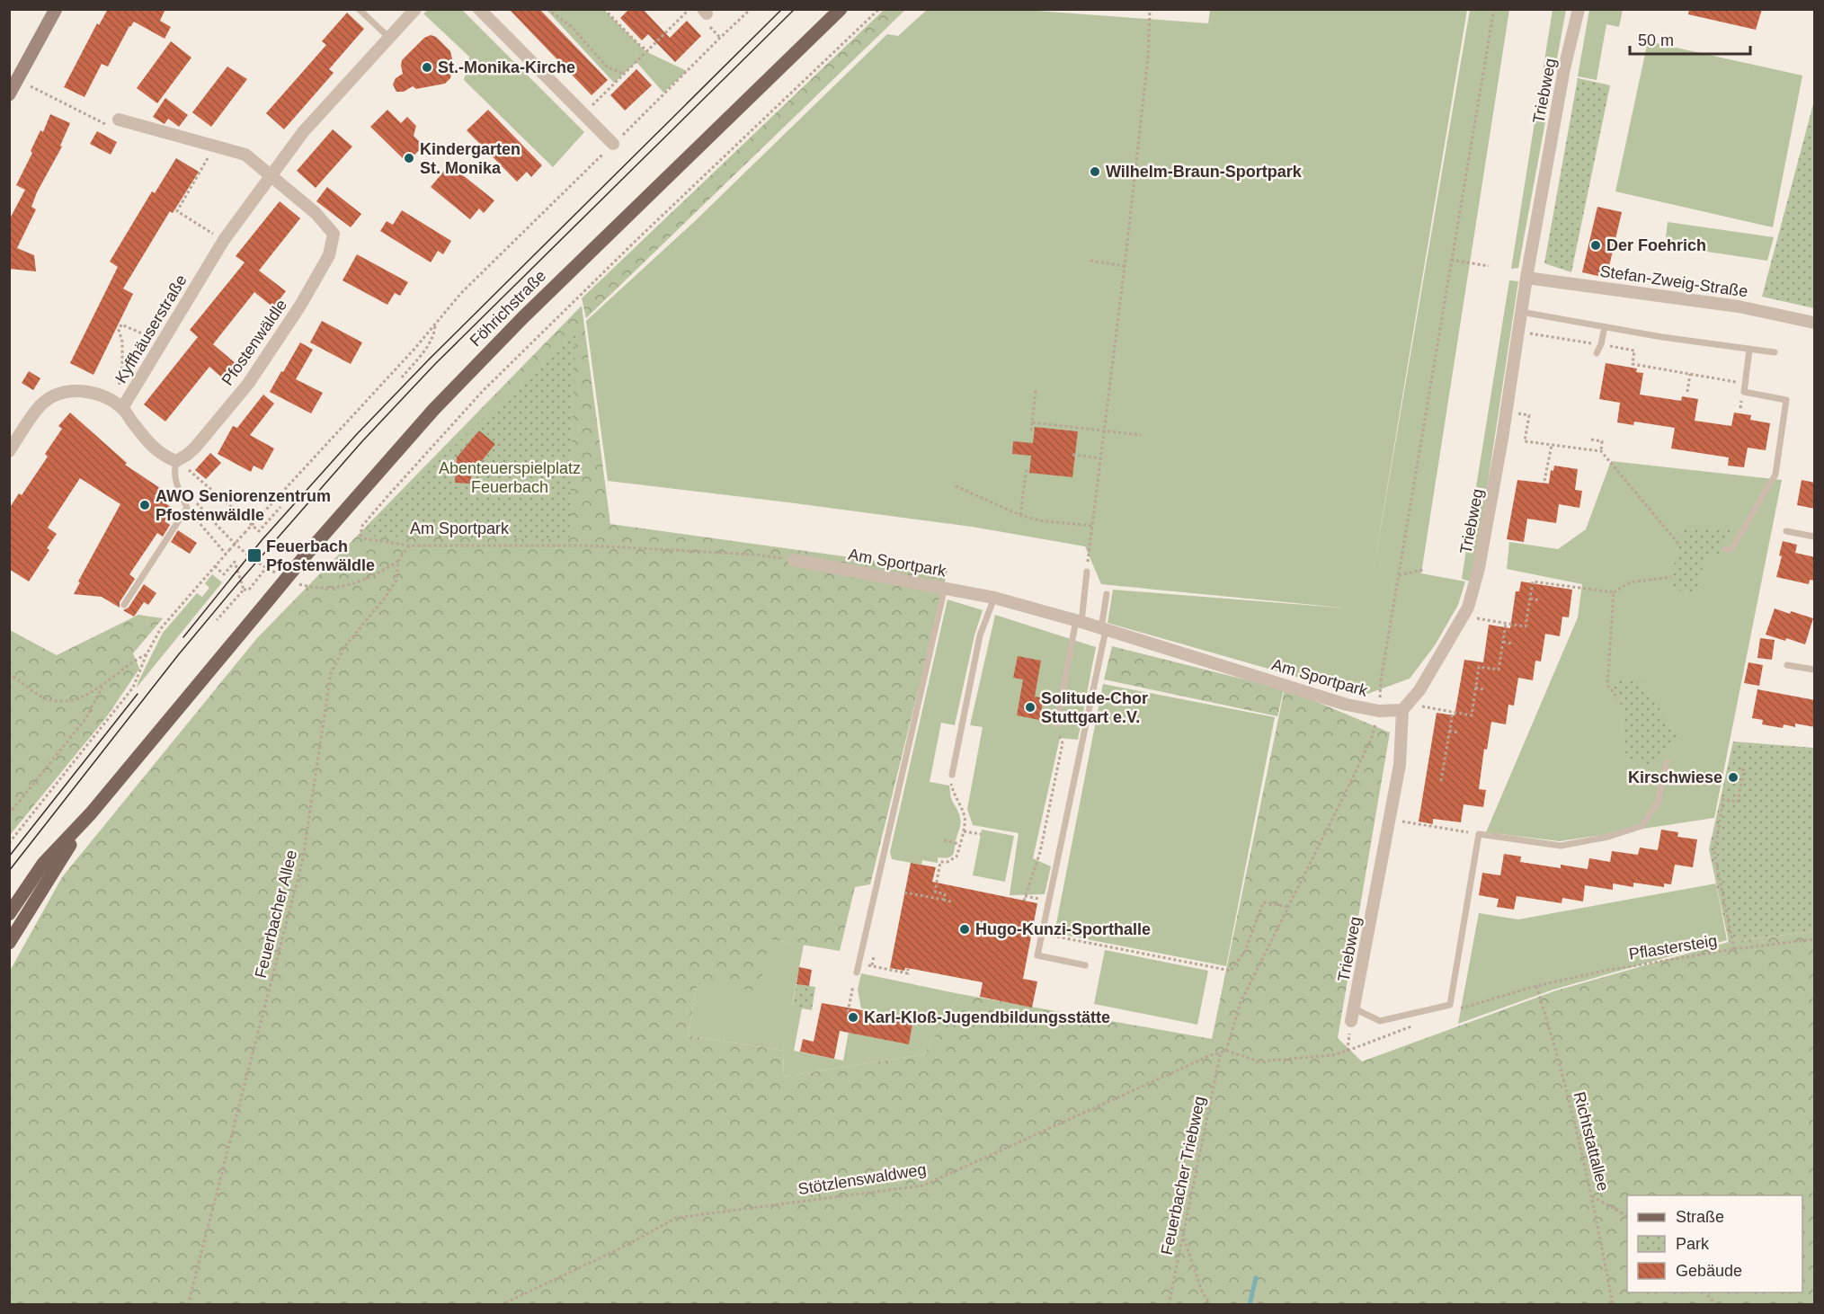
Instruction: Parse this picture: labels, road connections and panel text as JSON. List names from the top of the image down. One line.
{"streets":{"main road":["Föhrichstraße"],"street":["Triebweg","Stefan-Zweig-Straße","Kyffhäuserstraße","Pfostenwäldle","Am Sportpark"],"path":["Feuerbacher Allee","Pflastersteig","Richtstattallee","Feuerbacher Triebweg","Stötzlenswaldweg"]},"crossings":[["Triebweg","Stefan-Zweig-Straße"],["Triebweg","Am Sportpark"],["Kyffhäuserstraße","Pfostenwäldle"],["Am Sportpark","Feuerbacher Allee"],["Pflastersteig","Richtstattallee"],["Feuerbacher Triebweg","Stötzlenswaldweg"]],"parks":["Abenteuerspielplatz Feuerbach"],"places":{"other":["St.-Monika-Kirche","Kindergarten St. Monika","Wilhelm-Braun-Sportpark","Der Foehrich","AWO Seniorenzentrum Pfostenwäldle","Solitude-Chor Stuttgart e.V.","Kirschwiese","Hugo-Kunzi-Sporthalle","Karl-Kloß-Jugendbildungsstätte"],"transit":["Feuerbach Pfostenwäldle"]},"legend":["Straße","Park","Gebäude"],"scale_bar":"50 m"}
